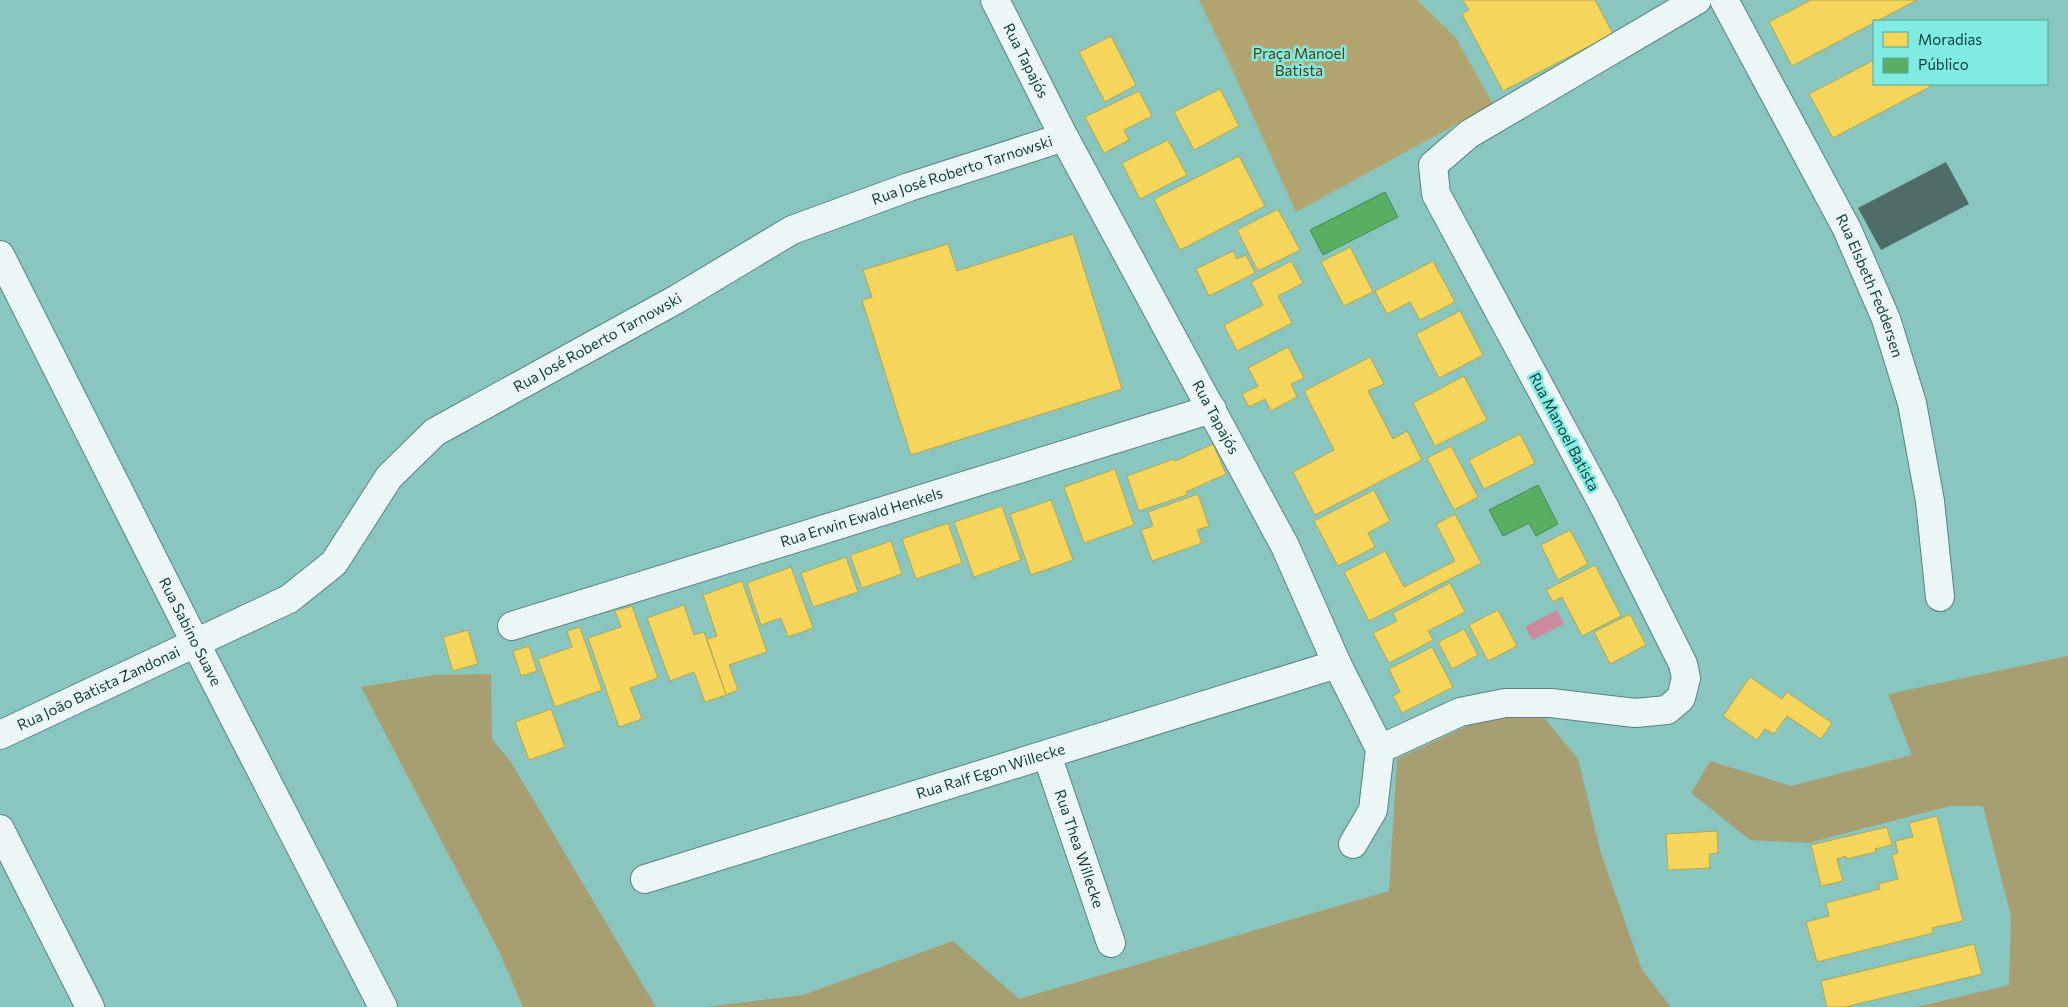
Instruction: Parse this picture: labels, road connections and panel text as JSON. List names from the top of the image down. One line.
{"streets":{"street":["Rua Tapajós","Rua José Roberto Tarnowski","Rua Elsbeth Feddersen","Rua Manoel Batista","Rua Erwin Ewald Henkels","Rua Sabino Suave","Rua João Batista Zandonai","Rua Ralf Egon Willecke","Rua Thea Willecke"]},"crossings":[["Rua Tapajós","Rua José Roberto Tarnowski"],["Rua Tapajós","Rua Manoel Batista"],["Rua Tapajós","Rua Erwin Ewald Henkels"],["Rua Tapajós","Rua Ralf Egon Willecke"],["Rua José Roberto Tarnowski","Rua Sabino Suave"],["Rua José Roberto Tarnowski","Rua João Batista Zandonai"],["Rua Sabino Suave","Rua João Batista Zandonai"],["Rua Ralf Egon Willecke","Rua Thea Willecke"]],"parks":["Praça Manoel Batista"],"legend":["Moradias","Público"]}
